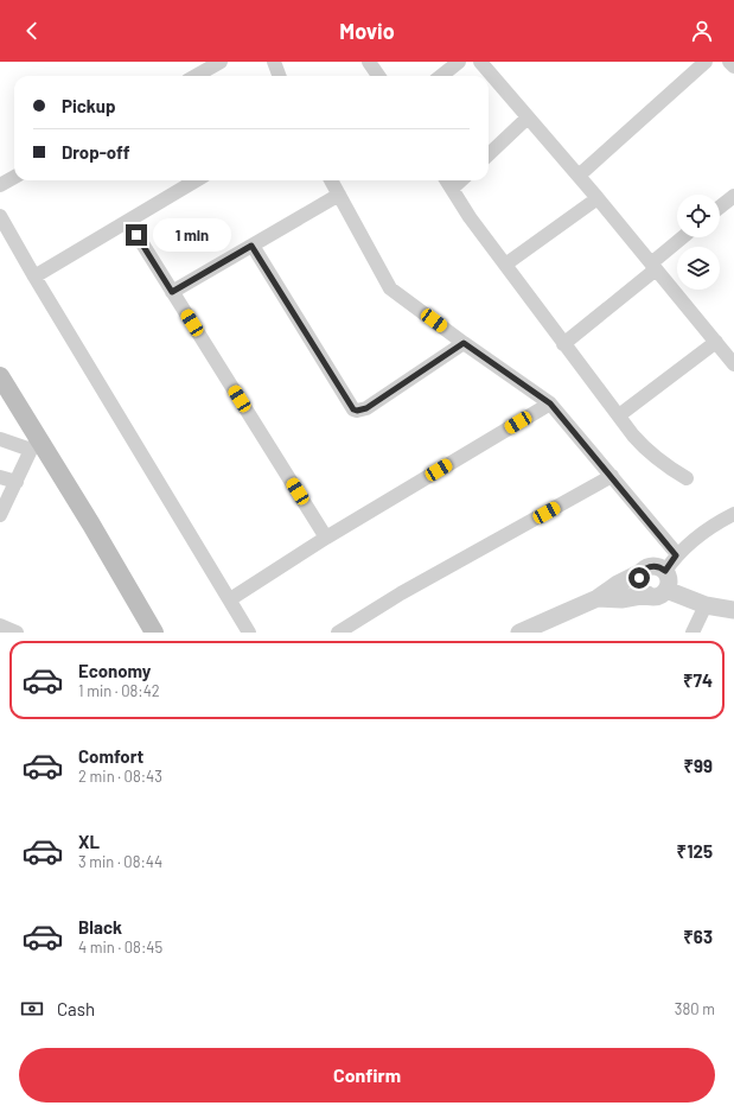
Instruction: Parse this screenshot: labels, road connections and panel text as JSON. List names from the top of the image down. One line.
{"page":{"header":"Movio","banner":["Pickup","Drop-off"],"bubble":"1 min","list":[{"name":"Economy","note":"1 min · 08:42","value":"₹74"},{"name":"Comfort","note":"2 min · 08:43","value":"₹99"},{"name":"XL","note":"3 min · 08:44","value":"₹125"},{"name":"Black","note":"4 min · 08:45","value":"₹63"}],"pay":["Cash","380 m"],"buttons":"Confirm"}}
